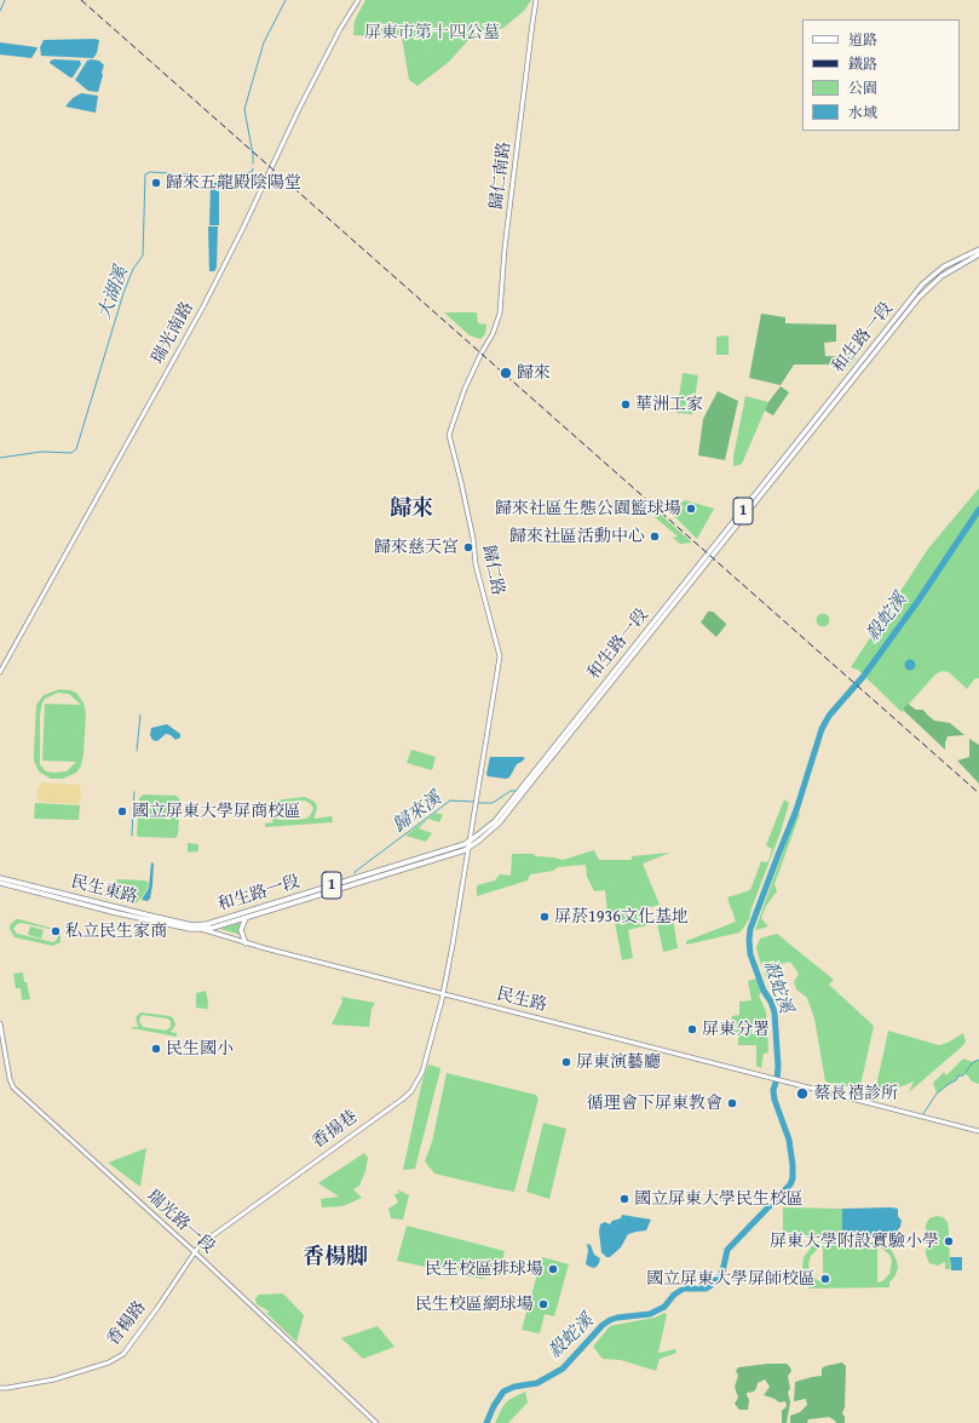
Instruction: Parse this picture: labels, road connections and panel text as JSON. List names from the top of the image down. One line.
{"streets":{"main road":["和生路一段","1","民生東路"],"street":["歸仁南路","瑞光南路","歸仁路","民生路","香揚巷","瑞光路一段","香楊路"]},"crossings":[["歸仁南路","歸仁路"],["和生路一段","歸仁路"],["和生路一段","民生東路"],["歸仁路","民生路"],["歸仁路","香揚巷"],["民生東路","民生路"],["民生路","香揚巷"],["香揚巷","瑞光路一段"],["香揚巷","香楊路"],["瑞光路一段","香楊路"]],"districts":["歸來","香楊脚"],"water":["大湖溪","殺蛇溪","歸來溪"],"parks":["屏東市第十四公墓"],"places":["歸來五龍殿陰陽堂","歸來","華洲工家","歸來社區生態公園籃球場","歸來社區活動中心","歸來慈天宮","國立屏東大學屏商校區","屏菸1936文化基地","私立民生家商","屏東分署","民生國小","屏東演藝廳","蔡長禧診所","循理會下屏東教會","國立屏東大學民生校區","屏東大學附設實驗小學","民生校區排球場","國立屏東大學屏師校區","民生校區網球場"],"legend":["道路","鐵路","公園","水域"]}
